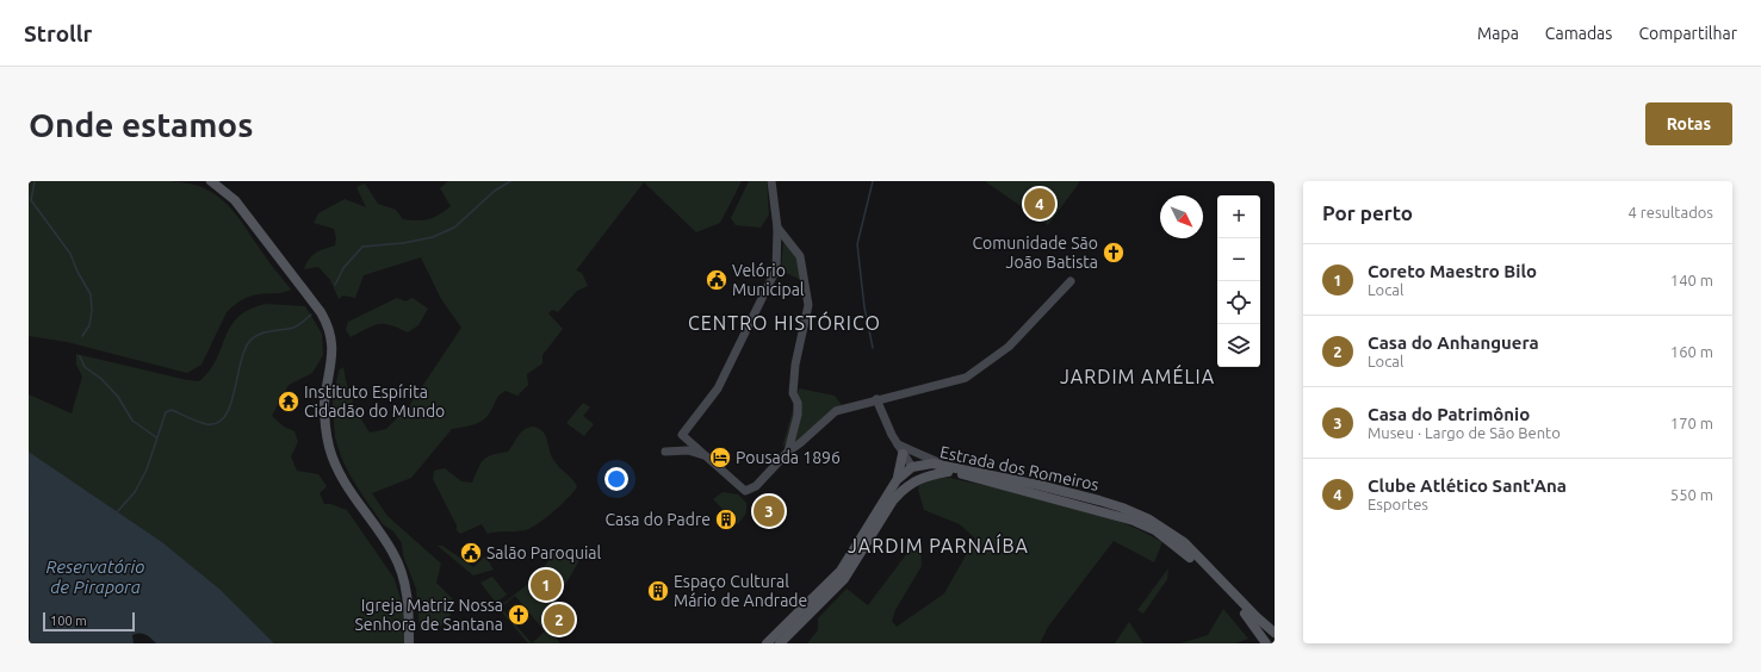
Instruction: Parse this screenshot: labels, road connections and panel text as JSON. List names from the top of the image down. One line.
{"streets":{"main road":["Estrada dos Romeiros"]},"districts":["CENTRO HISTÓRICO","JARDIM AMÉLIA","JARDIM PARNAÍBA"],"water":["Reservatório de Pirapora"],"places":{"church":["Comunidade São João Batista","Igreja Matriz Nossa Senhora de Santana"],"public building":["Velório Municipal","Salão Paroquial"],"temple":["Instituto Espírita Cidadão do Mundo"],"hotel":["Pousada 1896"],"building":["Casa do Padre","Espaço Cultural Mário de Andrade"]},"scale_bar":"100 m","north":"bottom right","page":{"header":"Strollr","nav":["Mapa","Camadas","Compartilhar"],"buttons":"Rotas","title":"Onde estamos","heading":["Por perto","4 resultados"],"pins":["4","3","1","2"],"map_buttons":["+","−"],"list":[{"mark":"1","name":"Coreto Maestro Bilo","note":"Local","value":"140 m"},{"mark":"2","name":"Casa do Anhanguera","note":"Local","value":"160 m"},{"mark":"3","name":"Casa do Patrimônio","note":"Museu · Largo de São Bento","value":"170 m"},{"mark":"4","name":"Clube Atlético Sant'Ana","note":"Esportes","value":"550 m"}],"scale":"100 m"}}
